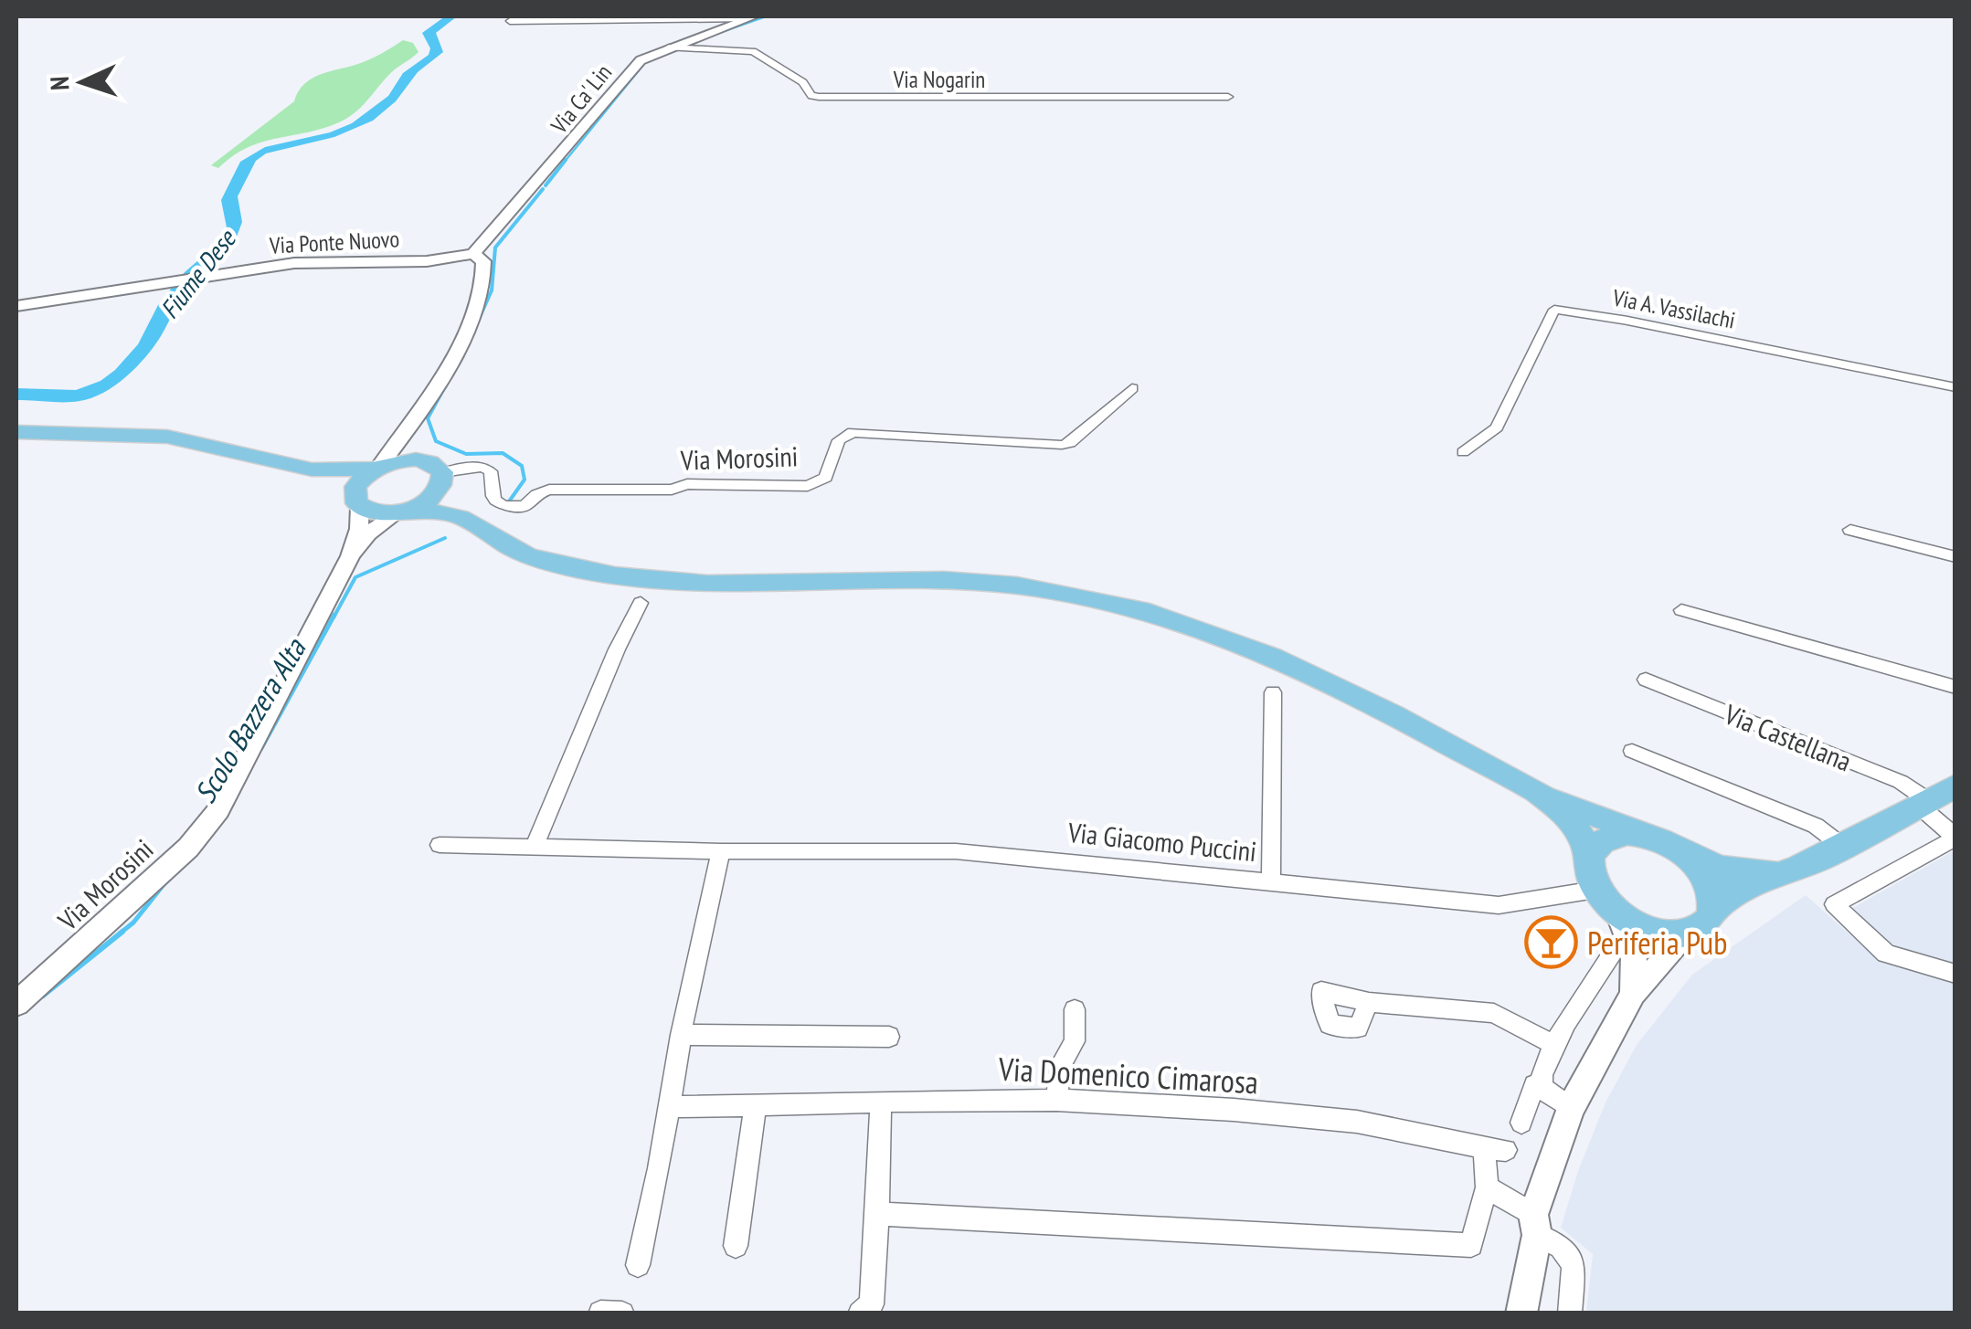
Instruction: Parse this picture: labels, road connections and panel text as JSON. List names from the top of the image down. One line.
{"streets":{"street":["Via Nogarin","Via Ca' Lin","Via Ponte Nuovo","Via A. Vassilachi","Via Morosini","Via Castellana","Via Giacomo Puccini","Via Domenico Cimarosa"]},"crossings":[["Via Nogarin","Via Ca' Lin"],["Via Ca' Lin","Via Ponte Nuovo"]],"water":["Fiume Dese","Scolo Bazzera Alta"],"places":{"bar":["Periferia Pub"]},"north":"left"}
